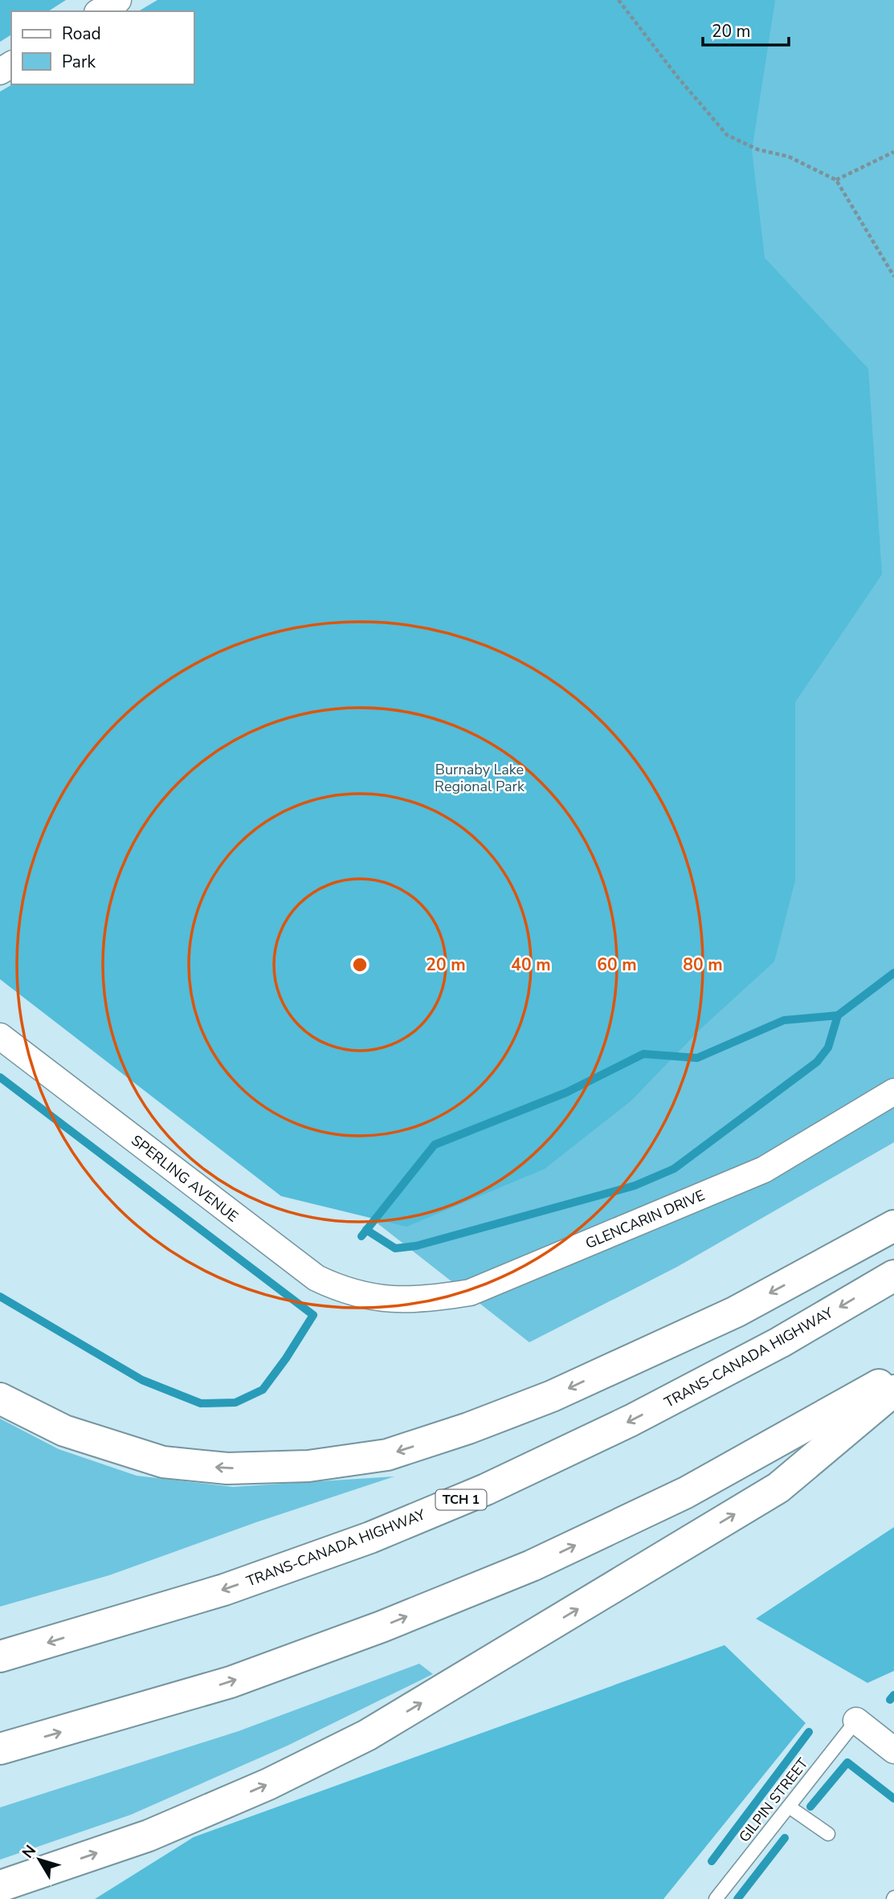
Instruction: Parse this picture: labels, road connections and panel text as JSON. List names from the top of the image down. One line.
{"streets":{"highway":["TRANS-CANADA HIGHWAY","TCH 1"],"street":["SPERLING AVENUE","GLENCARIN DRIVE"],"lane":["GILPIN STREET"]},"crossings":[["SPERLING AVENUE","GLENCARIN DRIVE"]],"parks":["Burnaby Lake Regional Park"],"legend":["Road","Park"],"scale_bar":"20 m","north":"top left","rings":["20 m","40 m","60 m","80 m"]}
